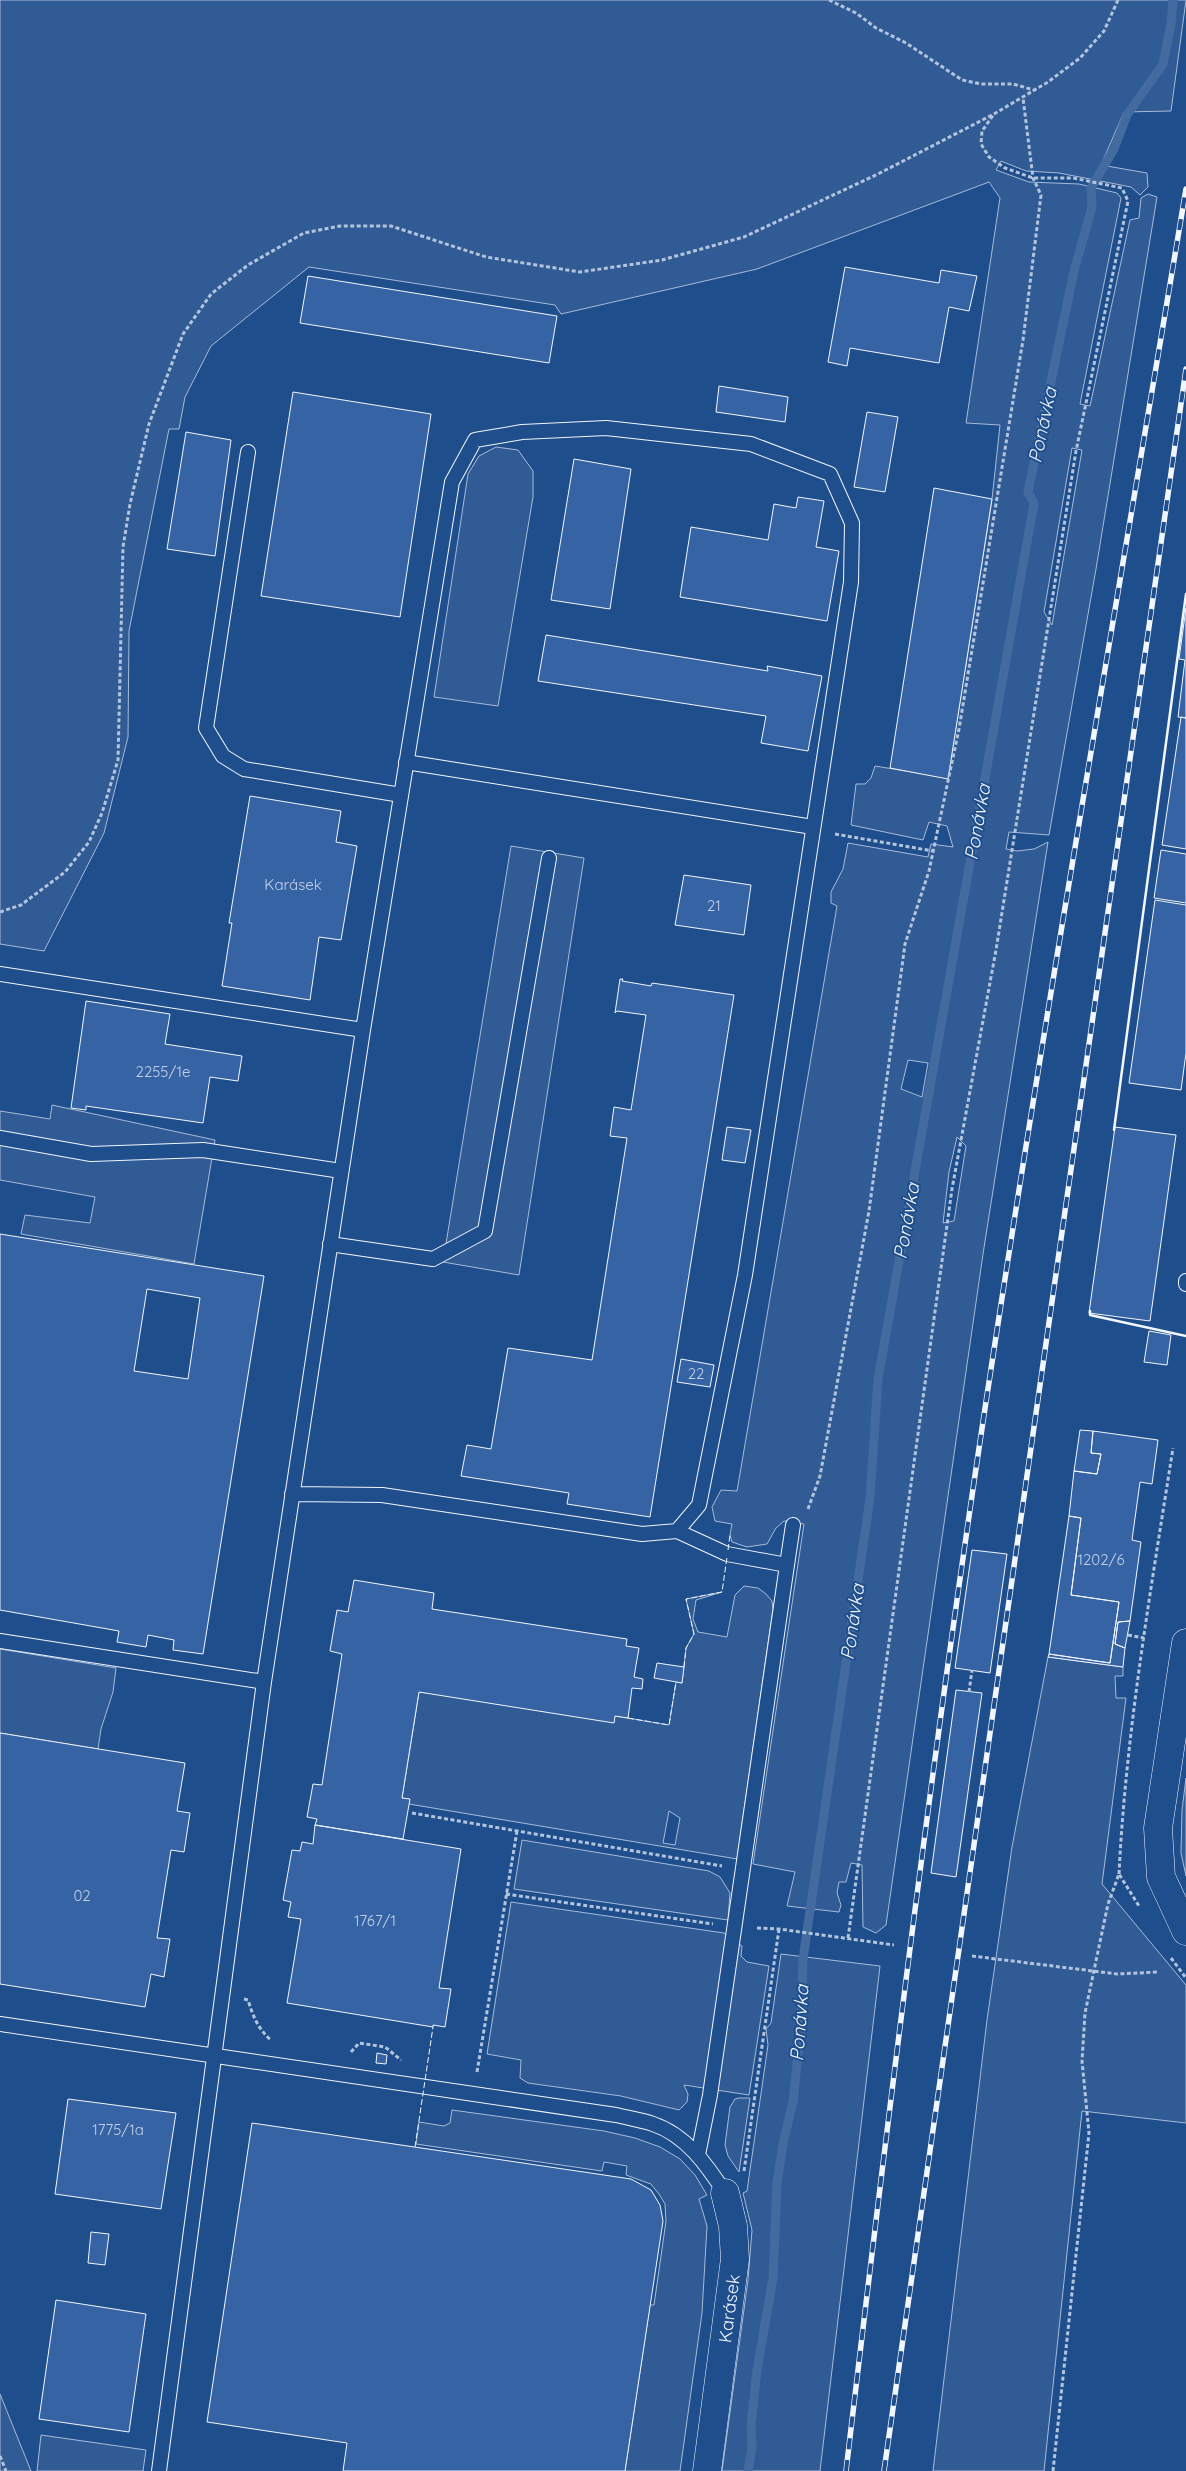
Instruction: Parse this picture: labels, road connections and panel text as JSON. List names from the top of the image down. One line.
{"streets":{"street":["Karásek"]},"water":["Ponávka"],"house_numbers":["Karásek","21","2255/1e","22","1202/6","02","1767/1","1775/1a"]}
